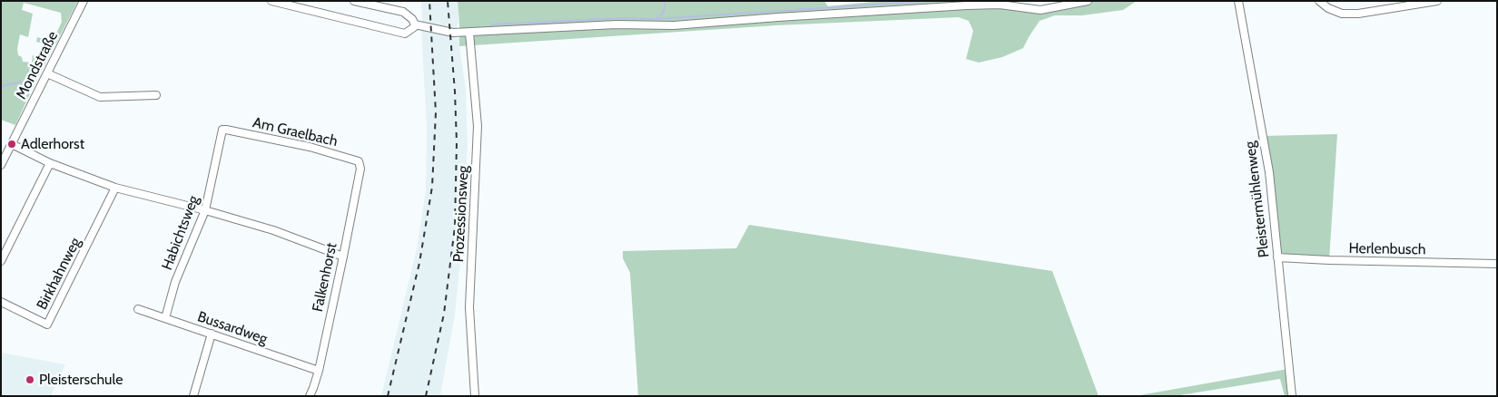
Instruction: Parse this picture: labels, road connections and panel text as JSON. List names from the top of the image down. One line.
{"streets":{"street":["Mondstraße","Am Graelbach","Pleistermühlenweg","Prozessionsweg","Habichtsweg","Herlenbusch","Birkhahnweg","Falkenhorst","Bussardweg"]},"crossings":[["Am Graelbach","Habichtsweg"],["Am Graelbach","Falkenhorst"],["Pleistermühlenweg","Herlenbusch"],["Habichtsweg","Bussardweg"],["Falkenhorst","Bussardweg"]],"places":["Adlerhorst","Pleisterschule"]}
